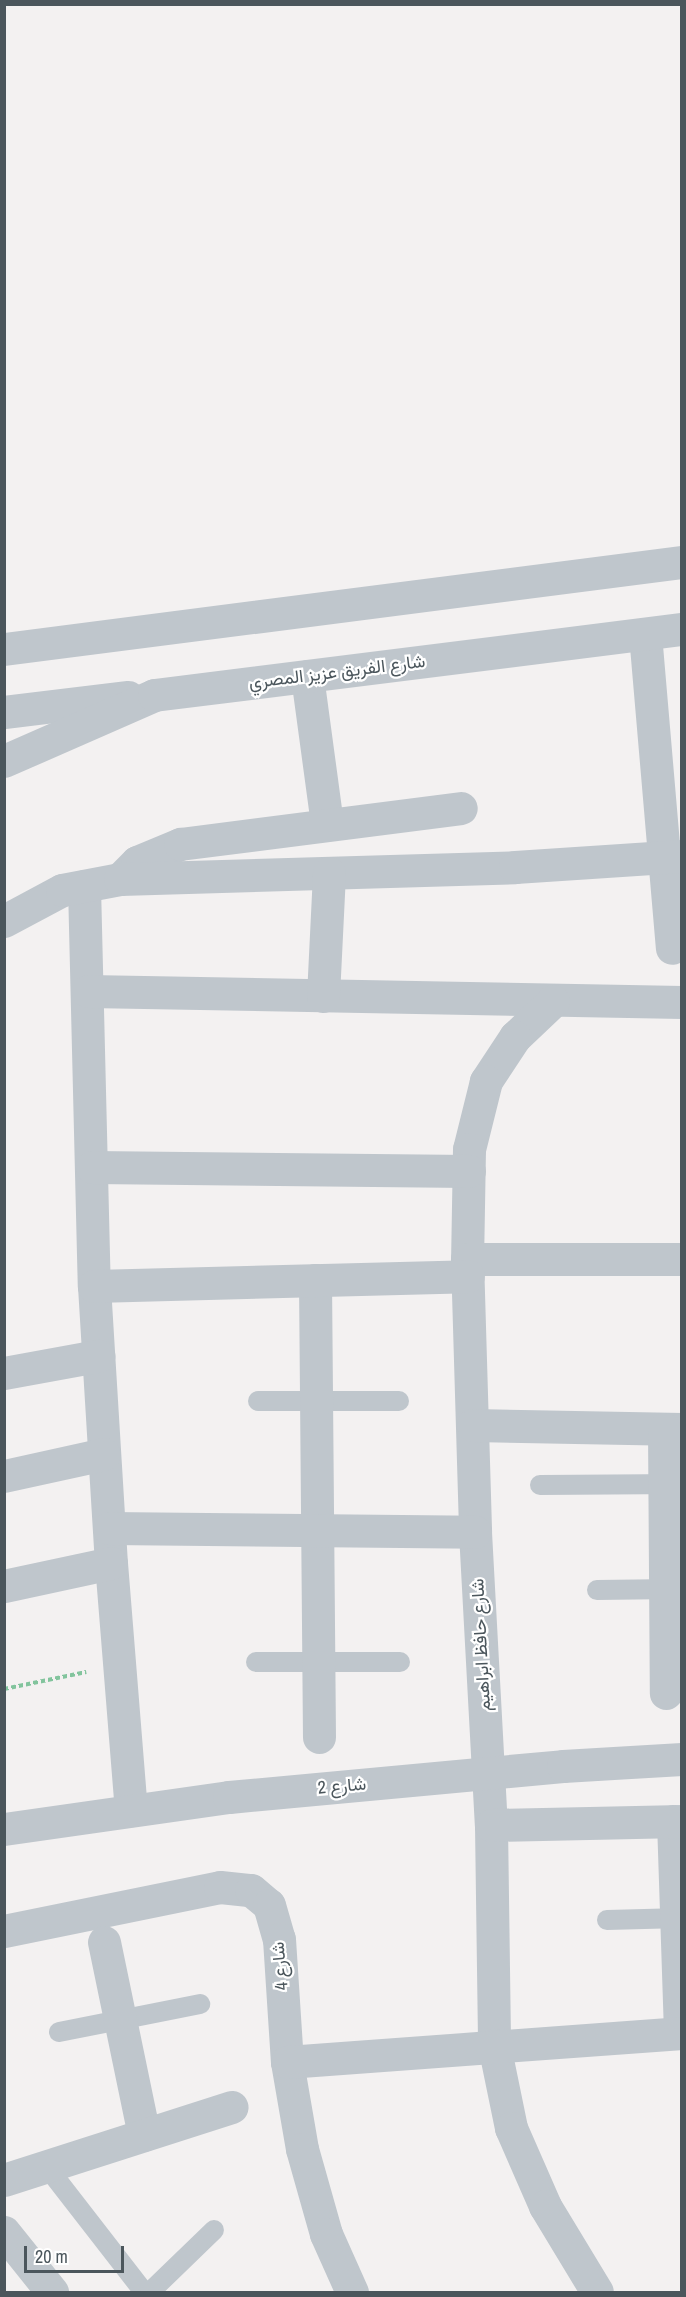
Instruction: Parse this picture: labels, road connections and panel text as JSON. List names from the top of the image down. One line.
{"streets":{"street":["شارع الفريق عزيز المصري","شارع حافظ ابراهيم","شارع 2","شارع 4"]},"crossings":[["شارع حافظ ابراهيم","شارع 2"]],"scale_bar":"20 m"}
